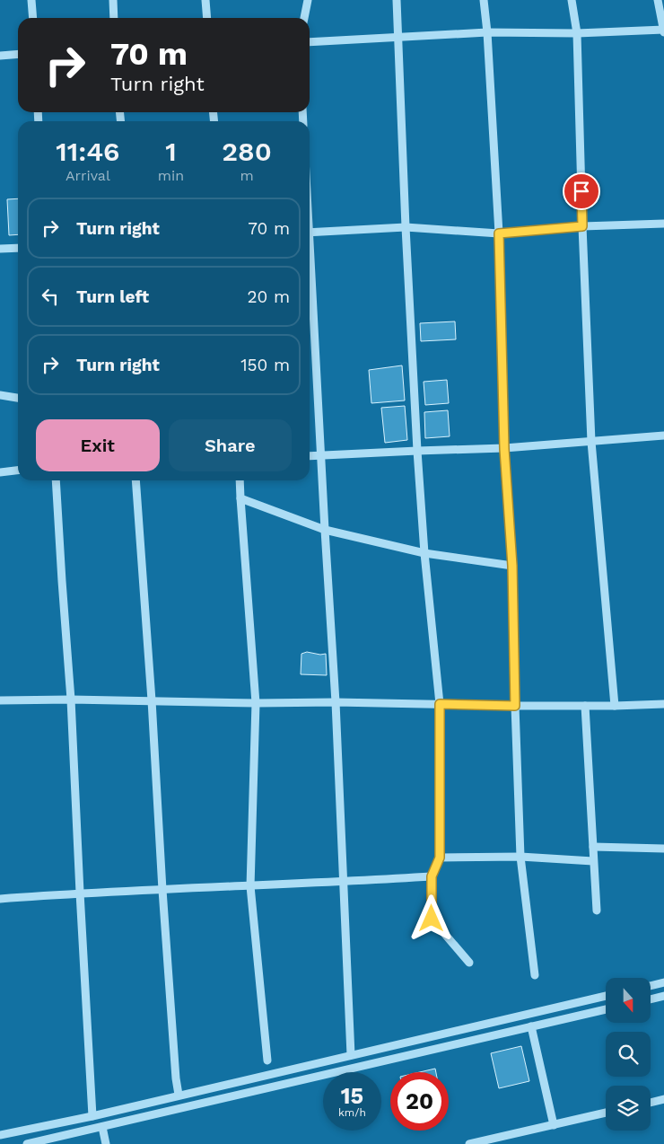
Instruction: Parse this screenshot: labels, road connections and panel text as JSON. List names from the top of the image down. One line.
{"north":"bottom","page":{"turn":["70 m","Turn right"],"eta":["11:46","Arrival","1","min","280","m"],"list":[{"name":"Turn right","value":"70 m"},{"name":"Turn left","value":"20 m"},{"name":"Turn right","value":"150 m"}],"buttons":["Exit","Share"],"speed":"15 km/h","limit":"20"}}
